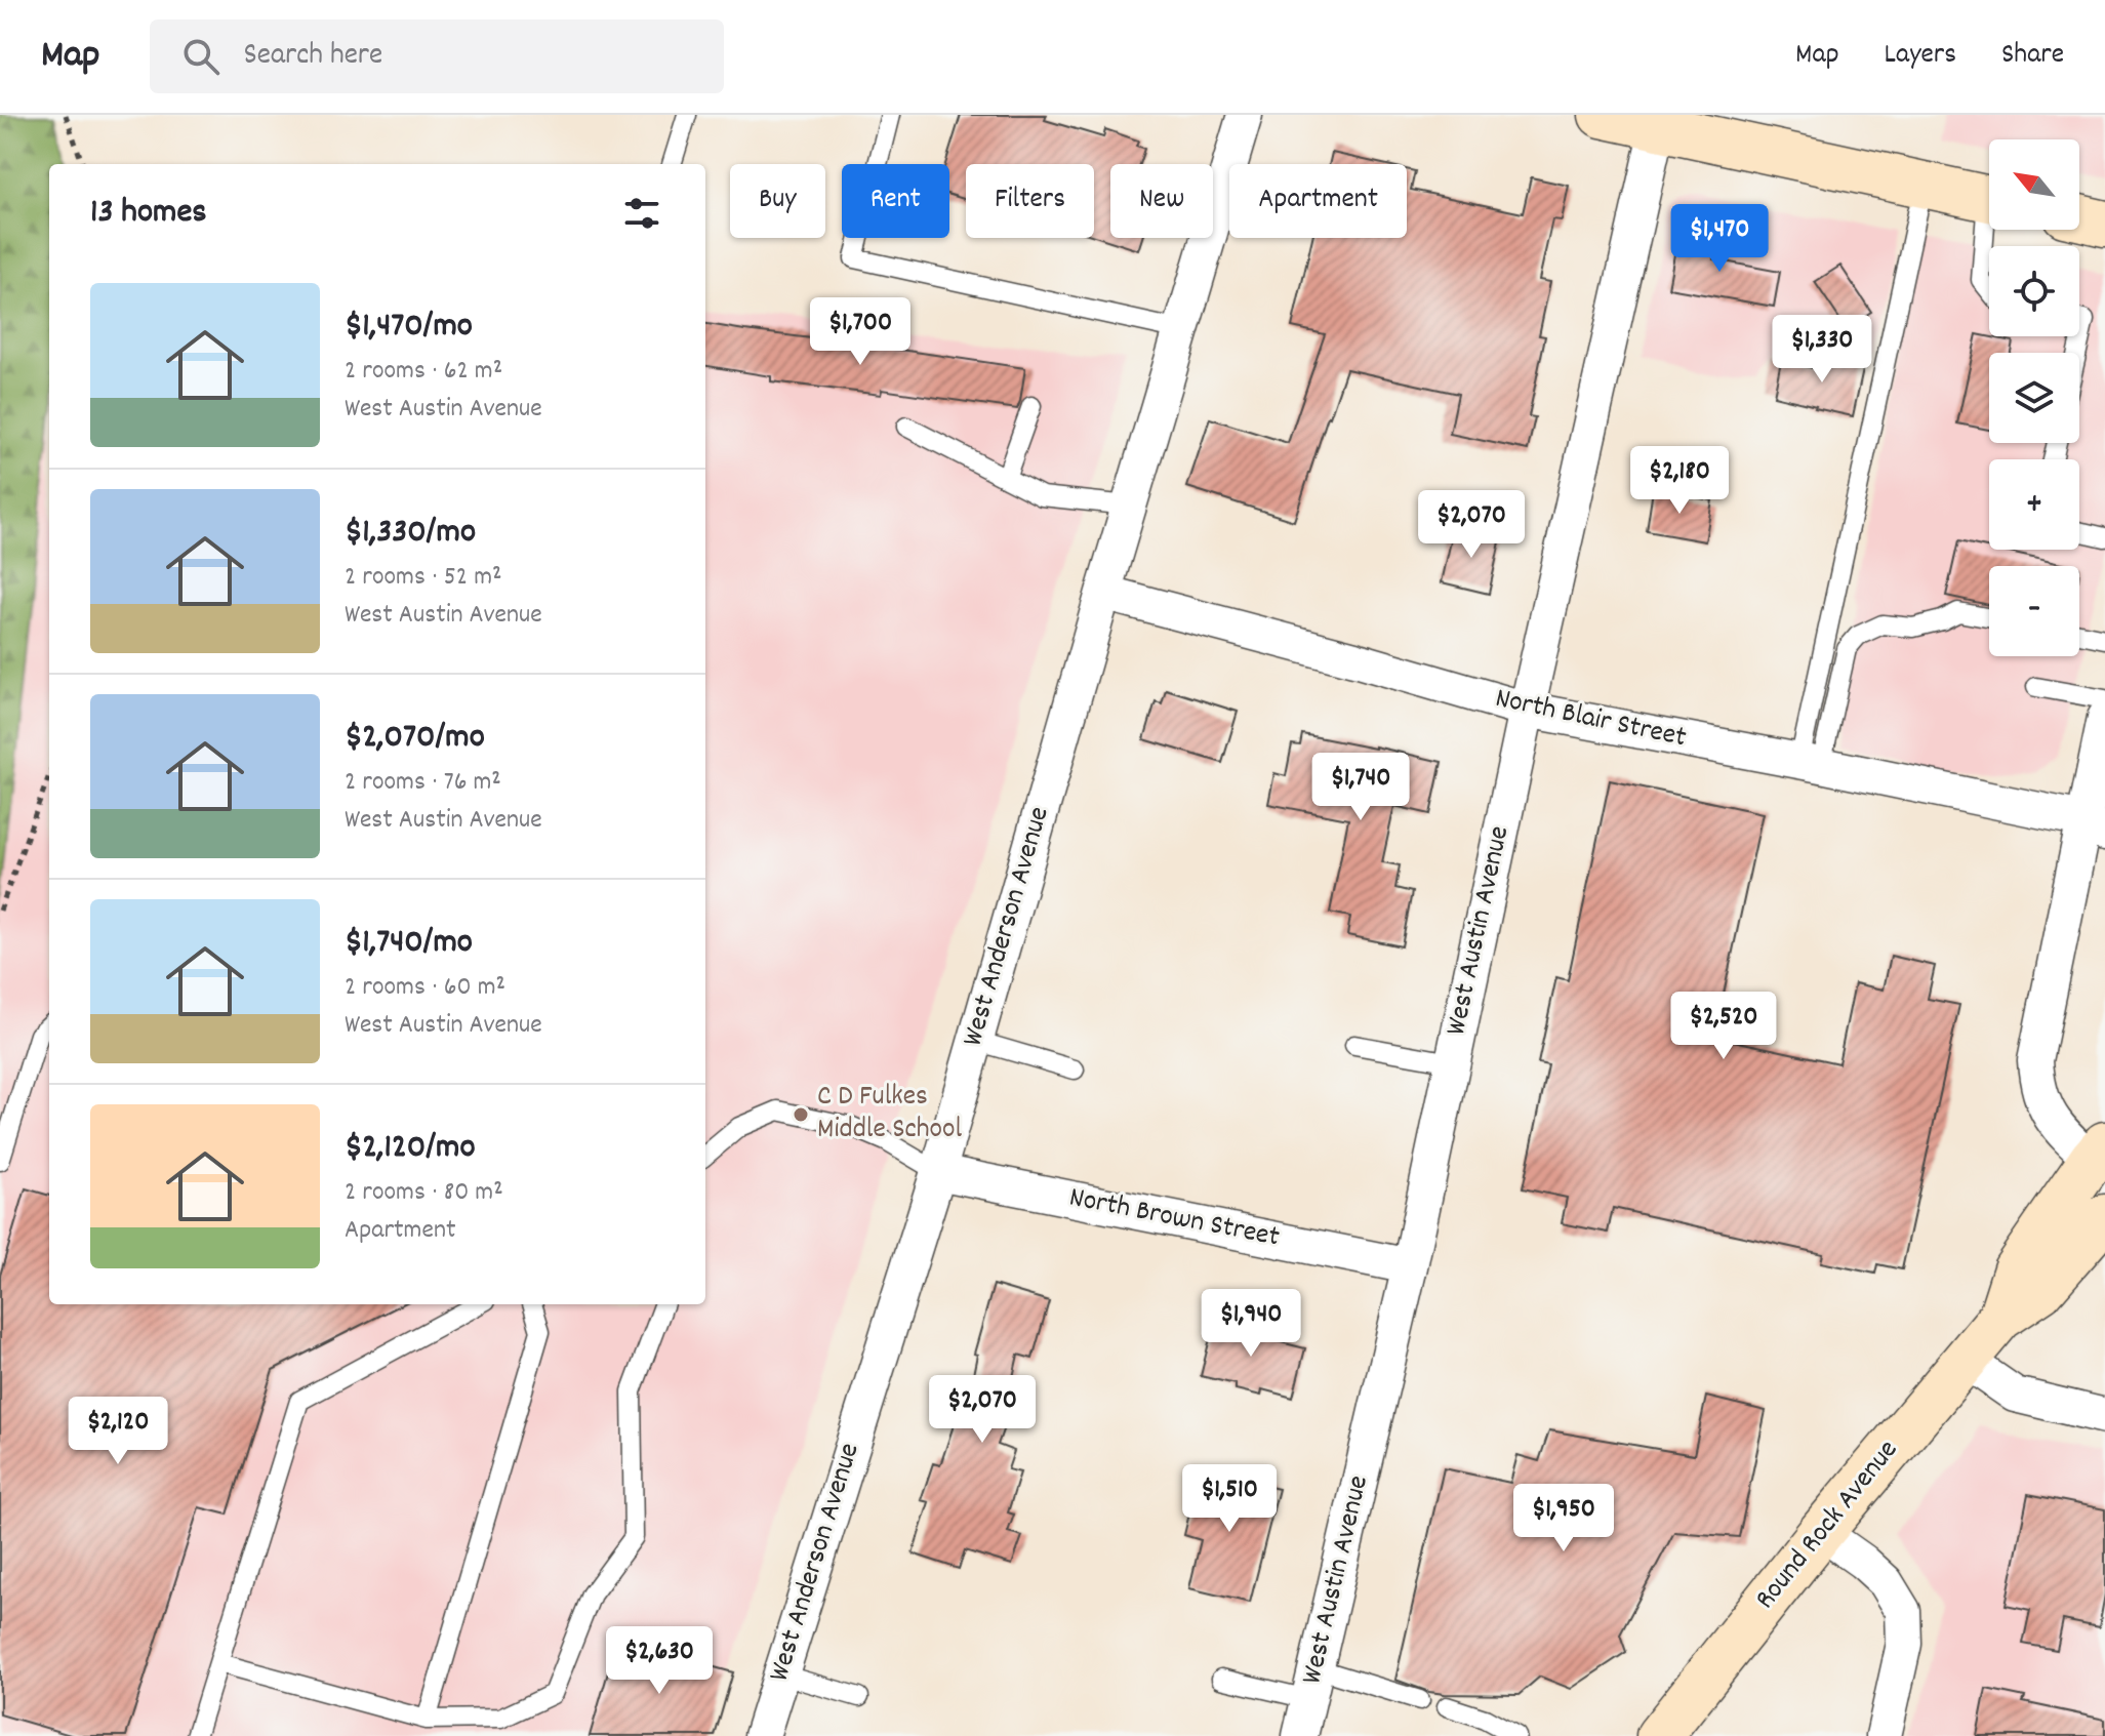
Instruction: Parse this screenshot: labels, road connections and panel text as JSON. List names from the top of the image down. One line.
{"streets":{"street":["North Blair Street","West Anderson Avenue","West Austin Avenue","North Brown Street","Round Rock Avenue"]},"crossings":[["North Blair Street","West Anderson Avenue"],["North Blair Street","West Austin Avenue"],["West Anderson Avenue","North Brown Street"],["West Austin Avenue","North Brown Street"]],"places":["C D Fulkes Middle School"],"north":"top left","page":{"header":"Map","search":"Search here","nav":["Map","Layers","Share"],"map_buttons":["+","−"],"chip":["Buy","Rent","Filters","New","Apartment"],"heading":"13 homes","price":["$1,470","$1,700","$1,330","$2,180","$2,070","$1,740","$2,520","$1,940","$2,070","$2,120","$1,510","$1,950","$2,630"],"list":[{"name":"$1,470/mo","note":"2 rooms · 62 m² · West Austin Avenue"},{"name":"$1,330/mo","note":"2 rooms · 52 m² · West Austin Avenue"},{"name":"$2,070/mo","note":"2 rooms · 76 m² · West Austin Avenue"},{"name":"$1,740/mo","note":"2 rooms · 60 m² · West Austin Avenue"},{"name":"$2,120/mo","note":"2 rooms · 80 m² · Apartment"}]}}
